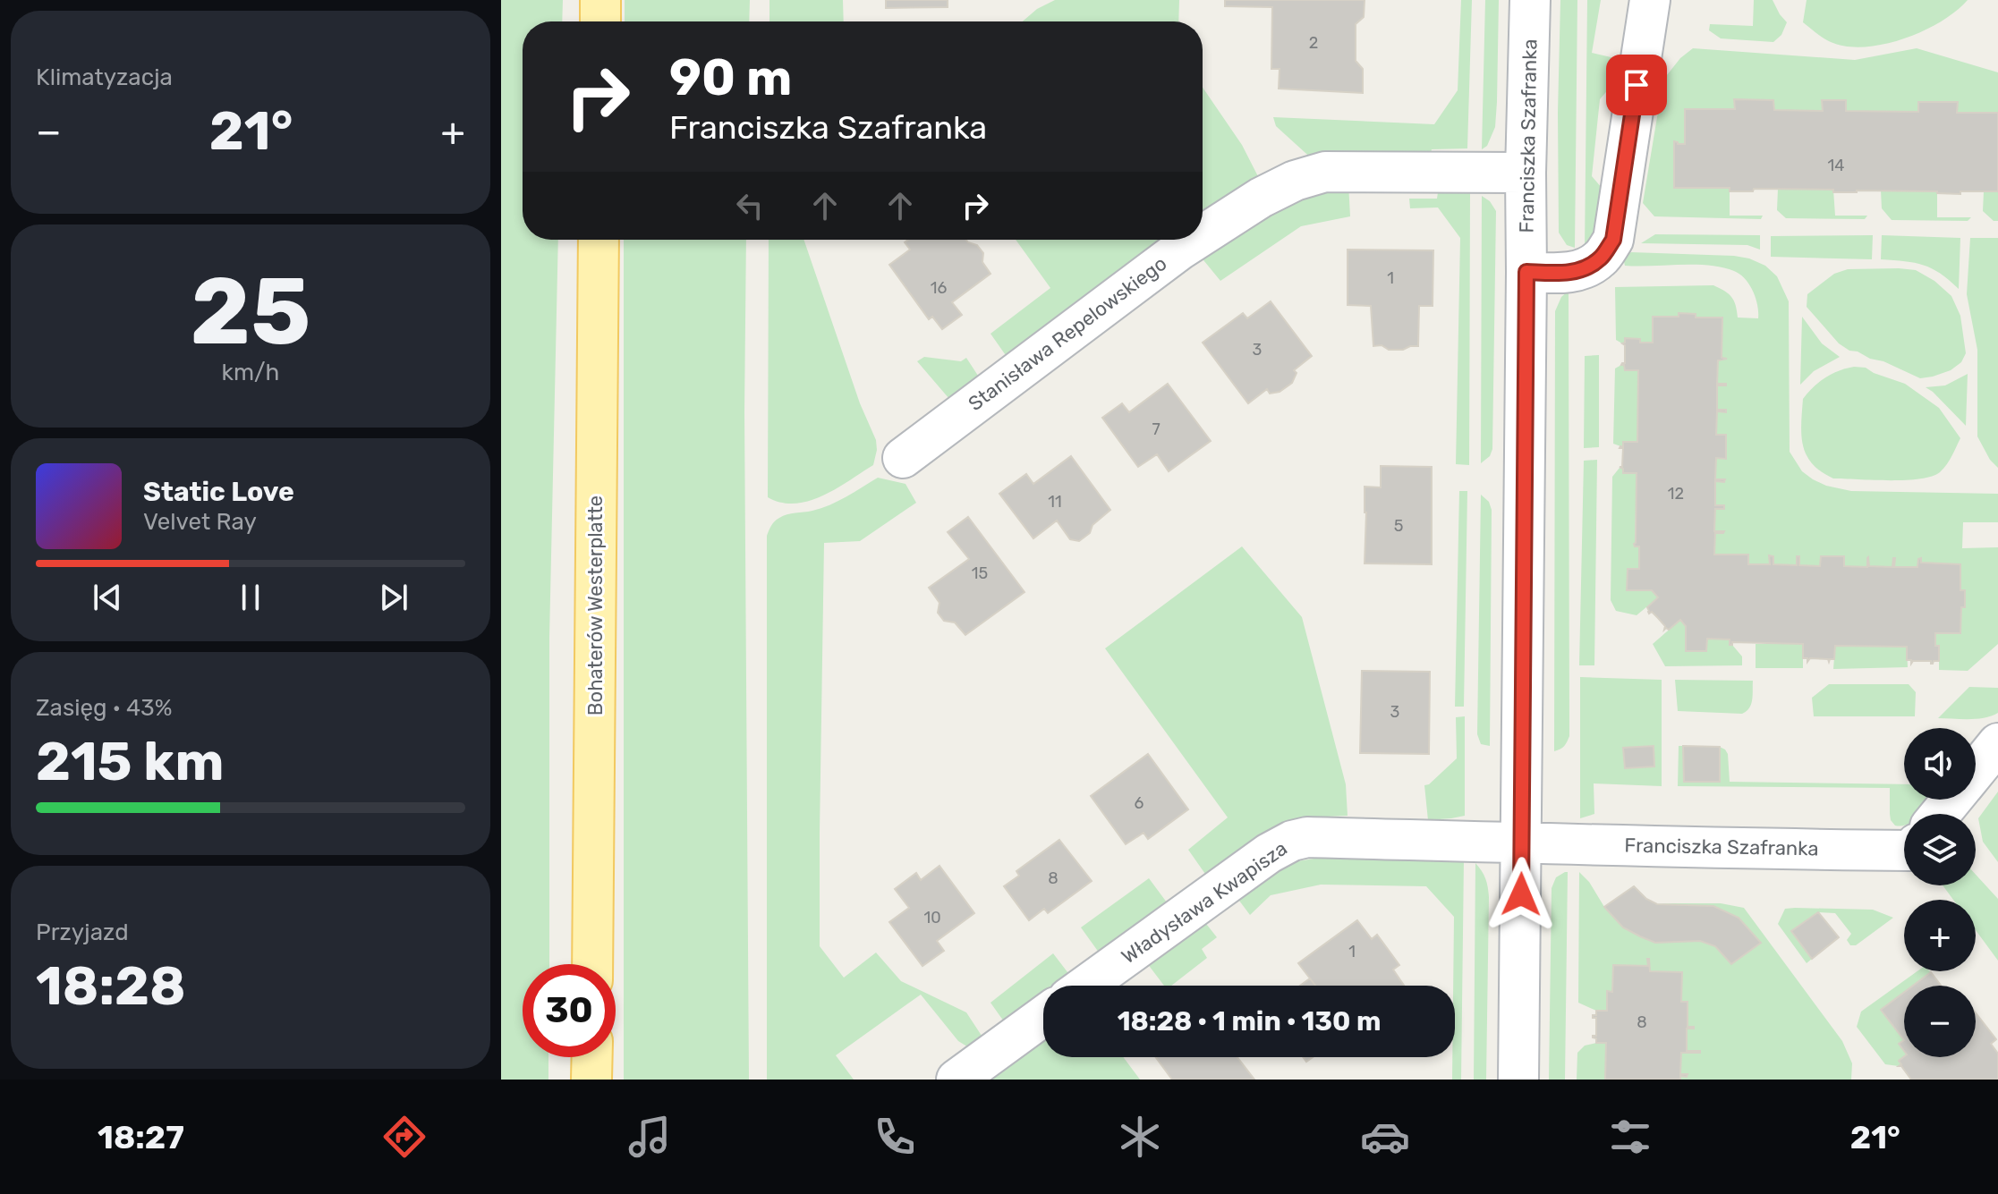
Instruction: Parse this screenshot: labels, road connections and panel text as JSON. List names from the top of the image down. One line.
{"streets":{"main road":["Bohaterów Westerplatte"],"street":["Franciszka Szafranka","Stanisława Repelowskiego","Władysława Kwapisza"]},"crossings":[["Franciszka Szafranka","Stanisława Repelowskiego"],["Franciszka Szafranka","Władysława Kwapisza"]],"house_numbers":["2","14","1","16","3","7","12","11","5","15","3","6","8","10","1","8"],"page":{"tile":["Klimatyzacja",["25","km/h"],["Zasięg · 43%","215 km"],["Przyjazd","18:28"]],"turn":["90 m","Franciszka Szafranka"],"heat":["−","21°","+"],"song":["Static Love","Velvet Ray"],"map_buttons":["+","−"],"limit":"30","trip":"18:28 · 1 min · 130 m","tabs":["18:27","21°"]}}
